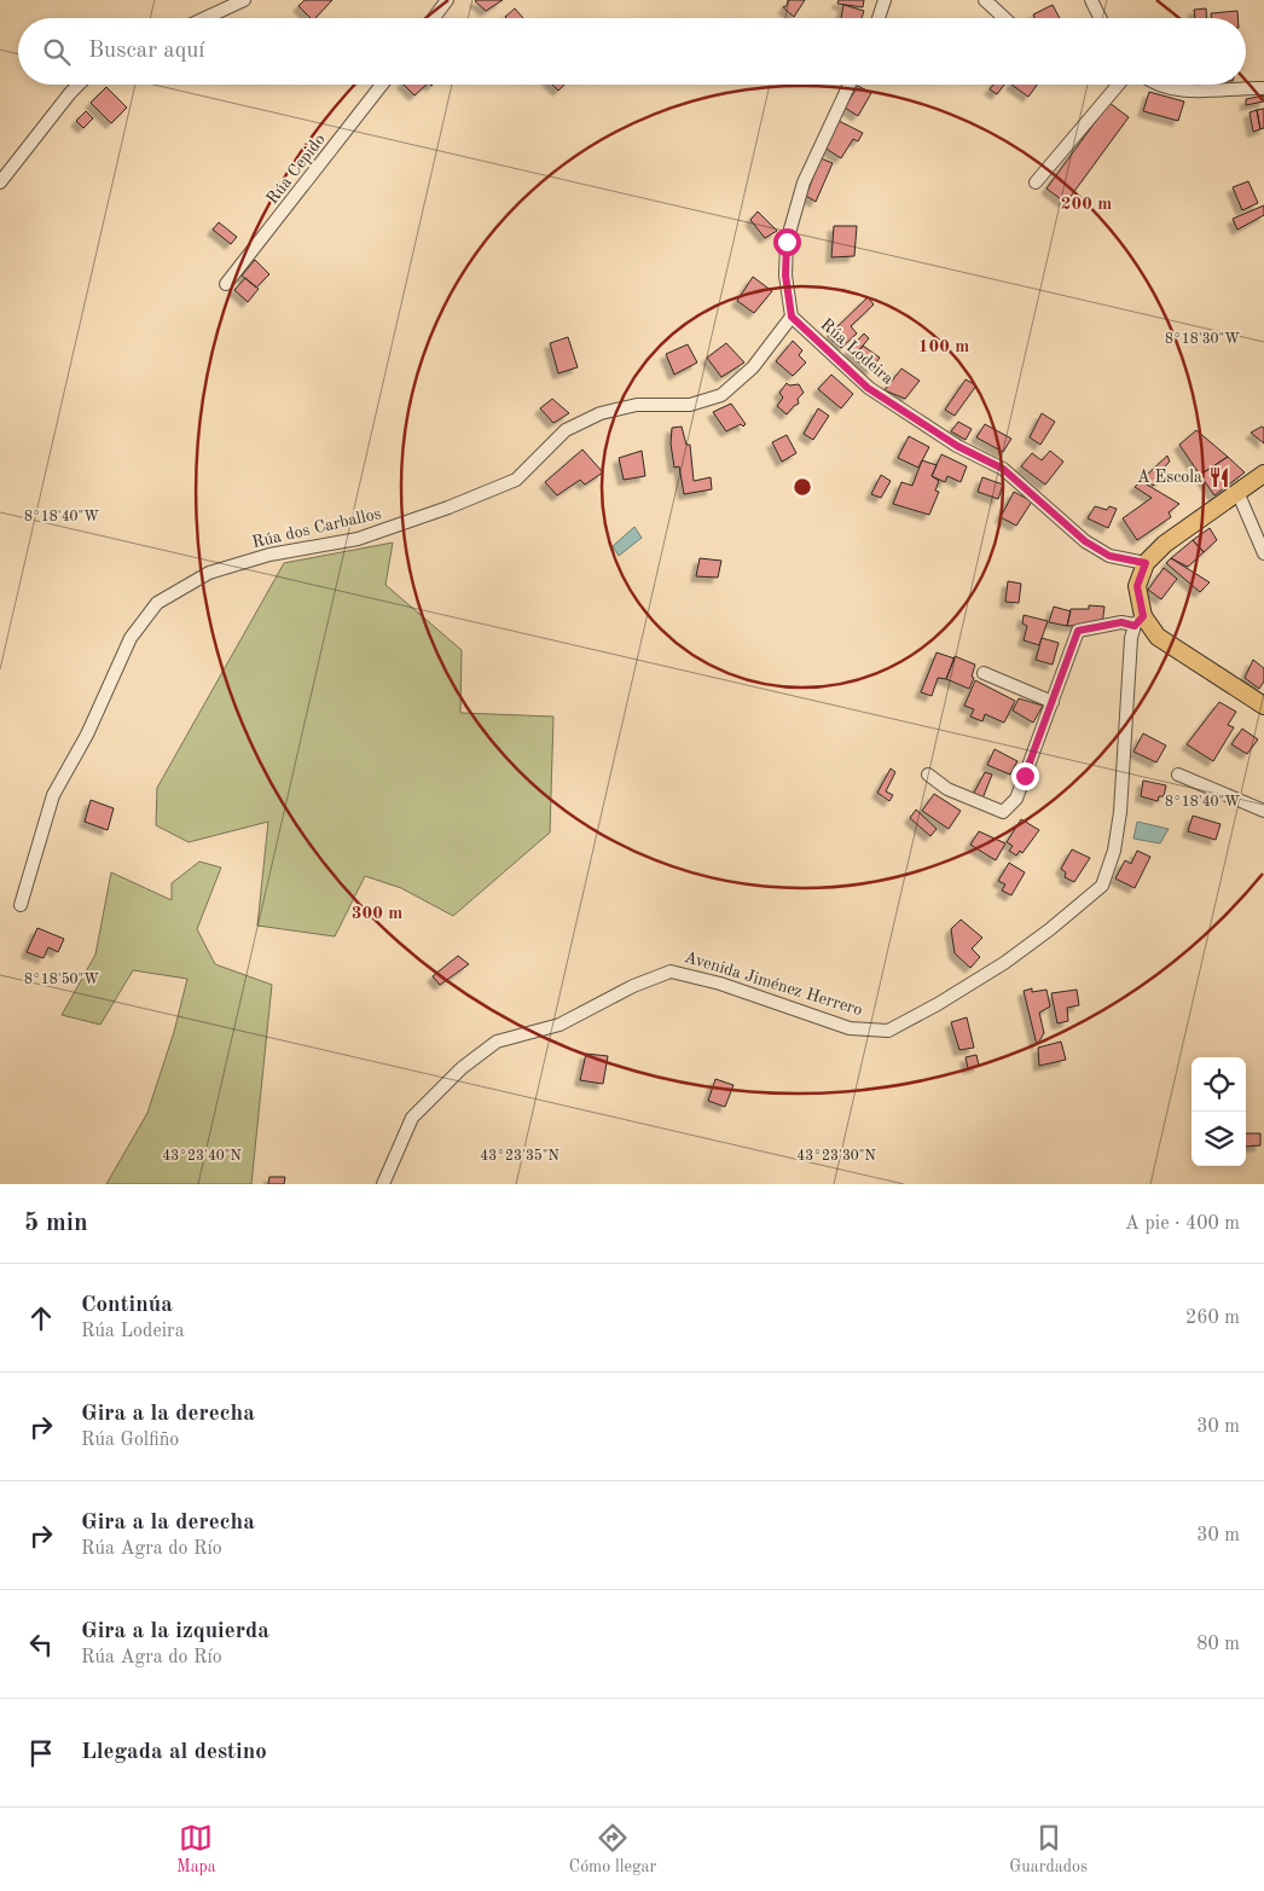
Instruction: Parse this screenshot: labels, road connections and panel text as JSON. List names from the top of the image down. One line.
{"streets":{"street":["Rúa Cepido","Rúa Lodeira","Rúa dos Carballos","Avenida Jiménez Herrero"]},"crossings":[["Rúa Lodeira","Rúa dos Carballos"]],"places":{"restaurant":["A Escola"]},"page":{"search":"Buscar aquí","heading":["5 min","A pie · 400 m"],"list":[["Continúa","Rúa Lodeira","260 m"],["Gira a la derecha","Rúa Golfiño","30 m"],["Gira a la derecha","Rúa Agra do Río","30 m"],["Gira a la izquierda","Rúa Agra do Río","80 m"],"Llegada al destino"],"nav":["Mapa","Cómo llegar","Guardados"]},"coordinates":["8°18'30\"W","8°18'40\"W","8°18'50\"W","43°23'40\"N","43°23'35\"N","43°23'30\"N"],"rings":["200 m","100 m","300 m"]}
